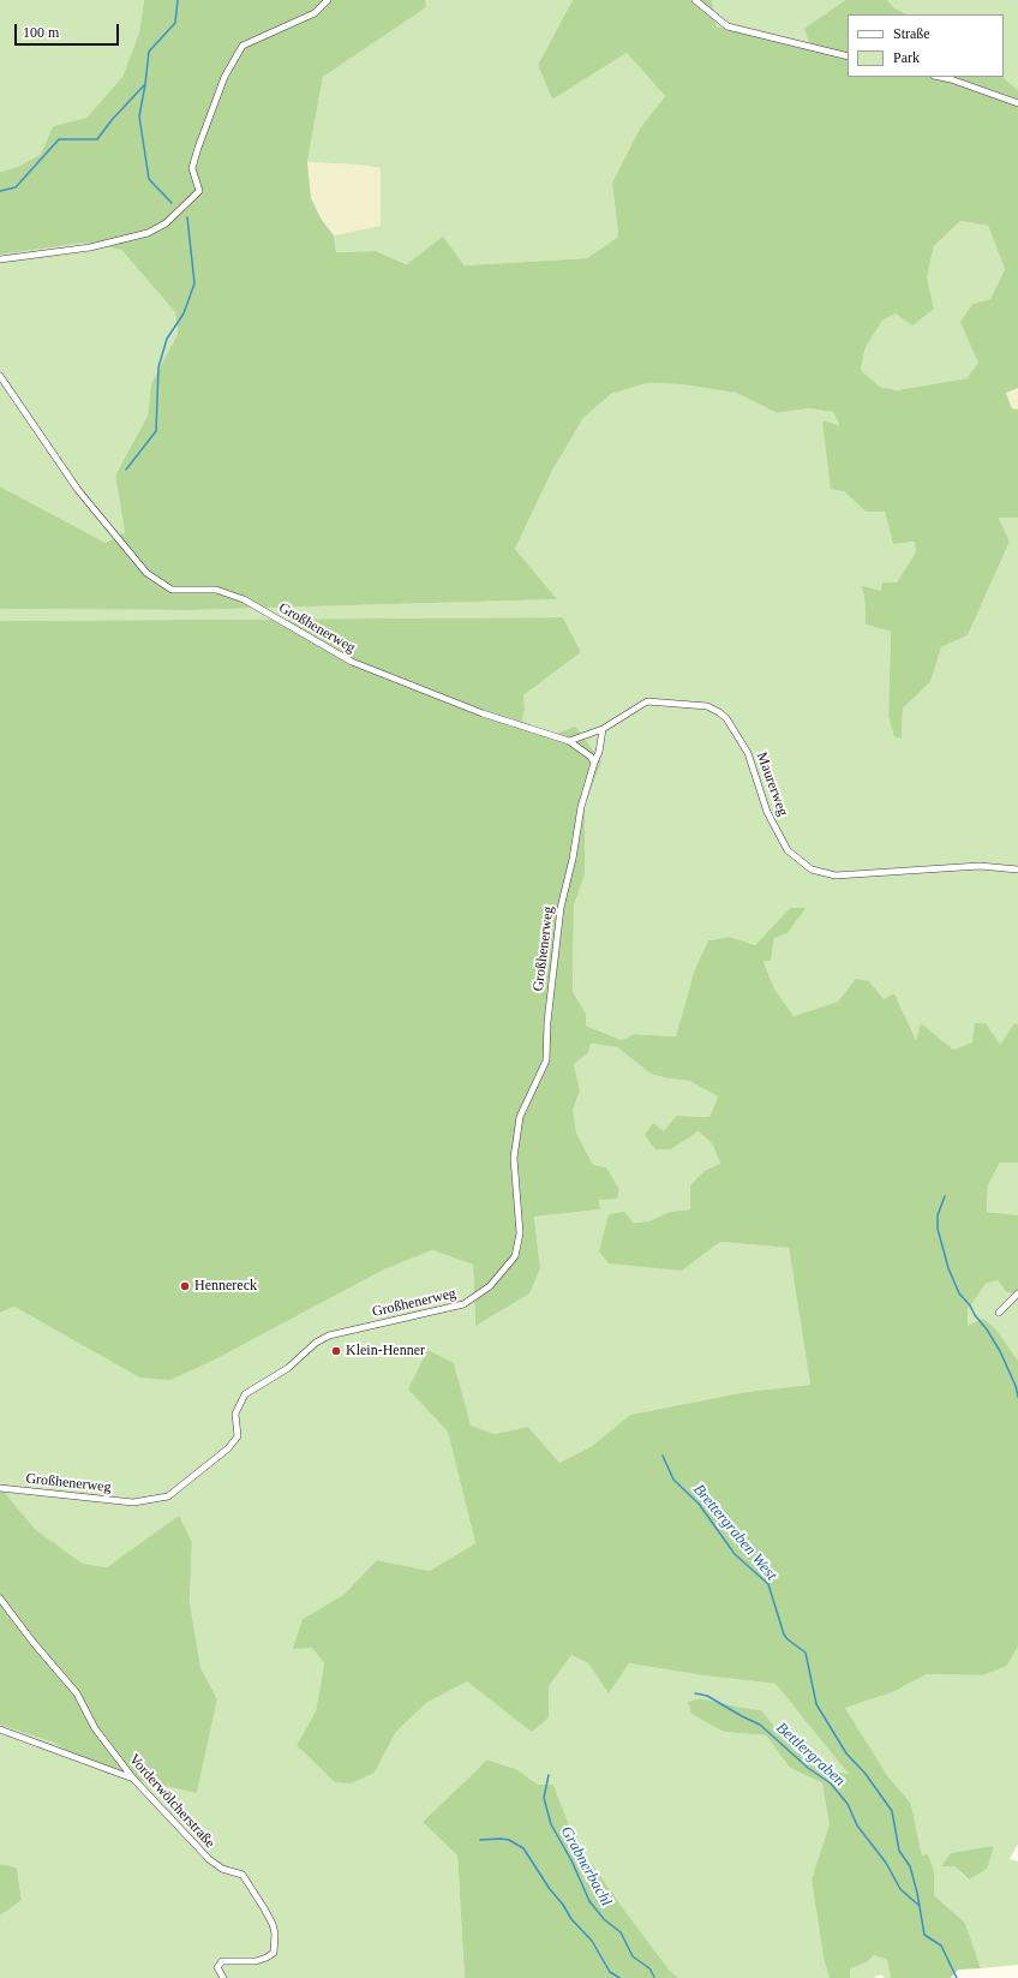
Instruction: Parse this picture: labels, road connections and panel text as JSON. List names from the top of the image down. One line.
{"streets":{"street":["Großhenerweg","Maurerweg","Vorderwölcherstraße"]},"crossings":[["Großhenerweg","Maurerweg"]],"water":["Brettergraben West","Bettlergraben","Grabnerbachl"],"places":["Hennereck","Klein-Henner"],"legend":["Straße","Park"],"scale_bar":"100 m"}
